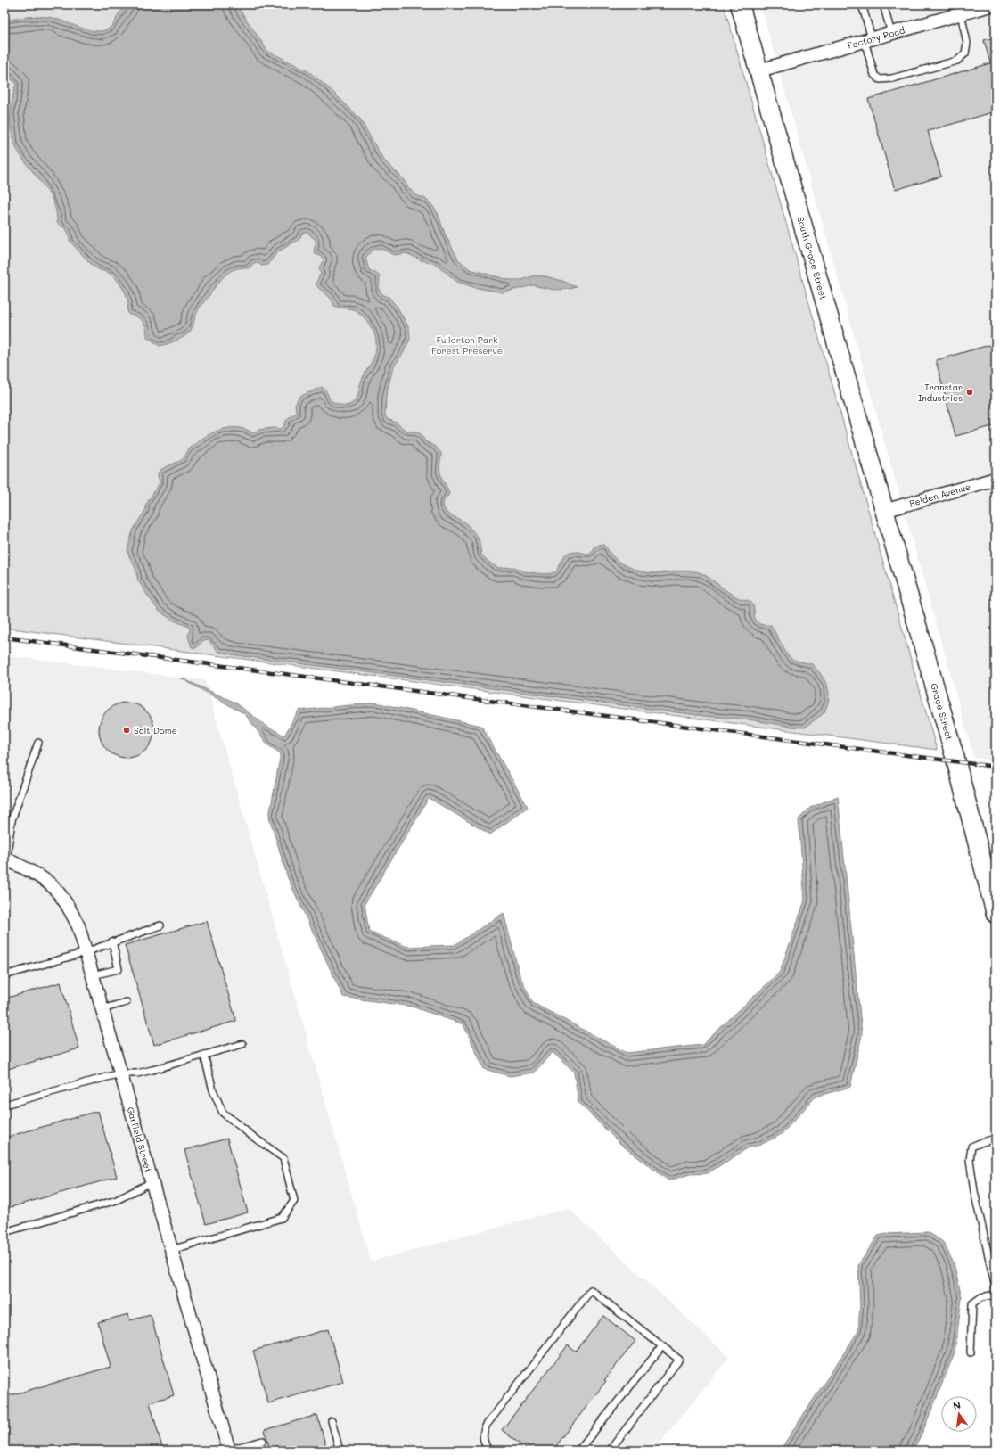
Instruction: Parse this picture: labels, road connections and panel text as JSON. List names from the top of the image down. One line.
{"streets":{"street":["Factory Road","South Grace Street","Belden Avenue","Grace Street","Garfield Street"]},"crossings":[["Factory Road","South Grace Street"],["South Grace Street","Belden Avenue"],["South Grace Street","Grace Street"],["Belden Avenue","Grace Street"]],"parks":["Fullerton Park Forest Preserve"],"places":["Transtar Industries","Salt Dome"],"north":"top"}
